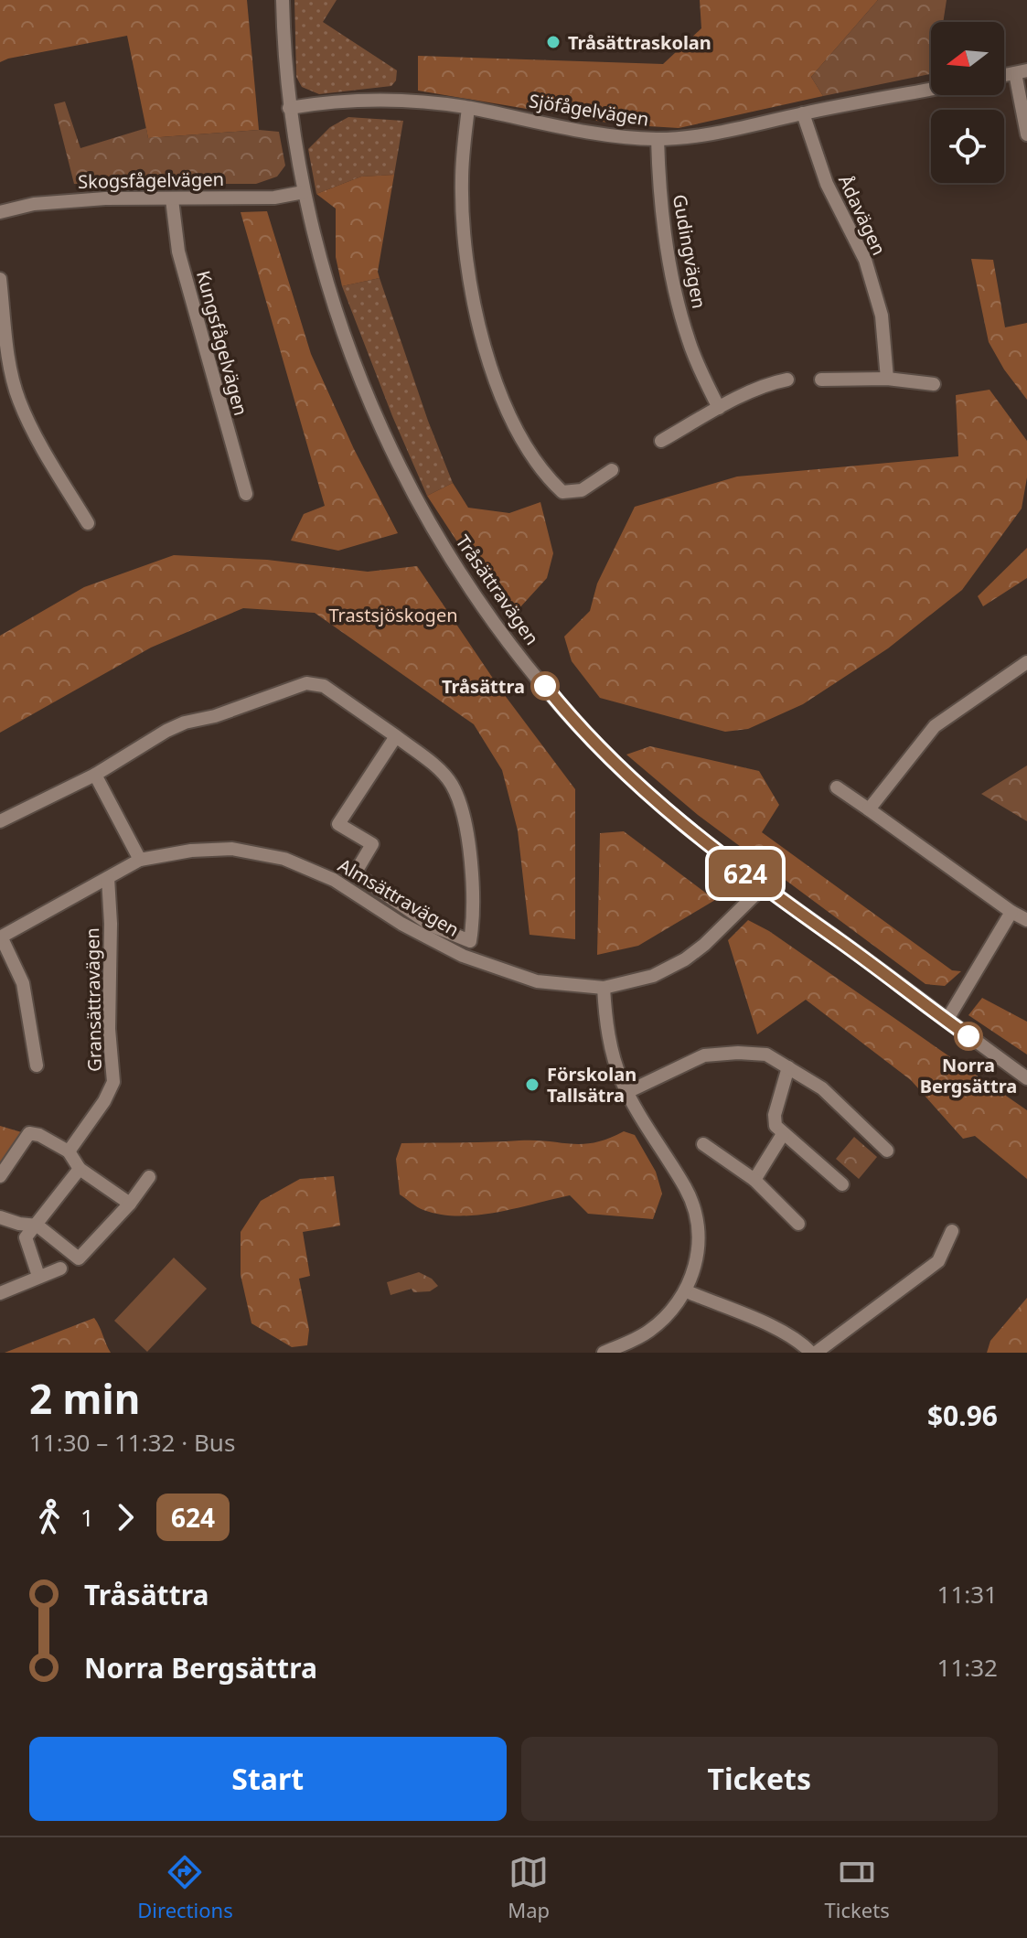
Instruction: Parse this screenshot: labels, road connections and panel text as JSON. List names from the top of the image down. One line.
{"streets":{"street":["Sjöfågelvägen","Skogsfågelvägen","Ådavägen","Gudingvägen","Kungsfågelvägen","Tråsättravägen","Almsättravägen","Gransättravägen"]},"crossings":[["Sjöfågelvägen","Ådavägen"],["Sjöfågelvägen","Gudingvägen"],["Sjöfågelvägen","Tråsättravägen"],["Skogsfågelvägen","Kungsfågelvägen"],["Skogsfågelvägen","Tråsättravägen"],["Tråsättravägen","Almsättravägen"],["Almsättravägen","Gransättravägen"]],"parks":["Trastsjöskogen"],"places":["Tråsättraskolan","Tråsättra","Norra Bergsättra","Förskolan Tallsätra"],"lines":["bus line 624"],"north":"left","page":{"on_map":"624","heading":["2 min","11:30 – 11:32 · Bus","$0.96"],"legs":["1","624"],"list":[{"name":"Tråsättra","value":"11:31"},{"name":"Norra Bergsättra","value":"11:32"}],"buttons":["Start","Tickets"],"tabs":["Directions","Map","Tickets"]}}
